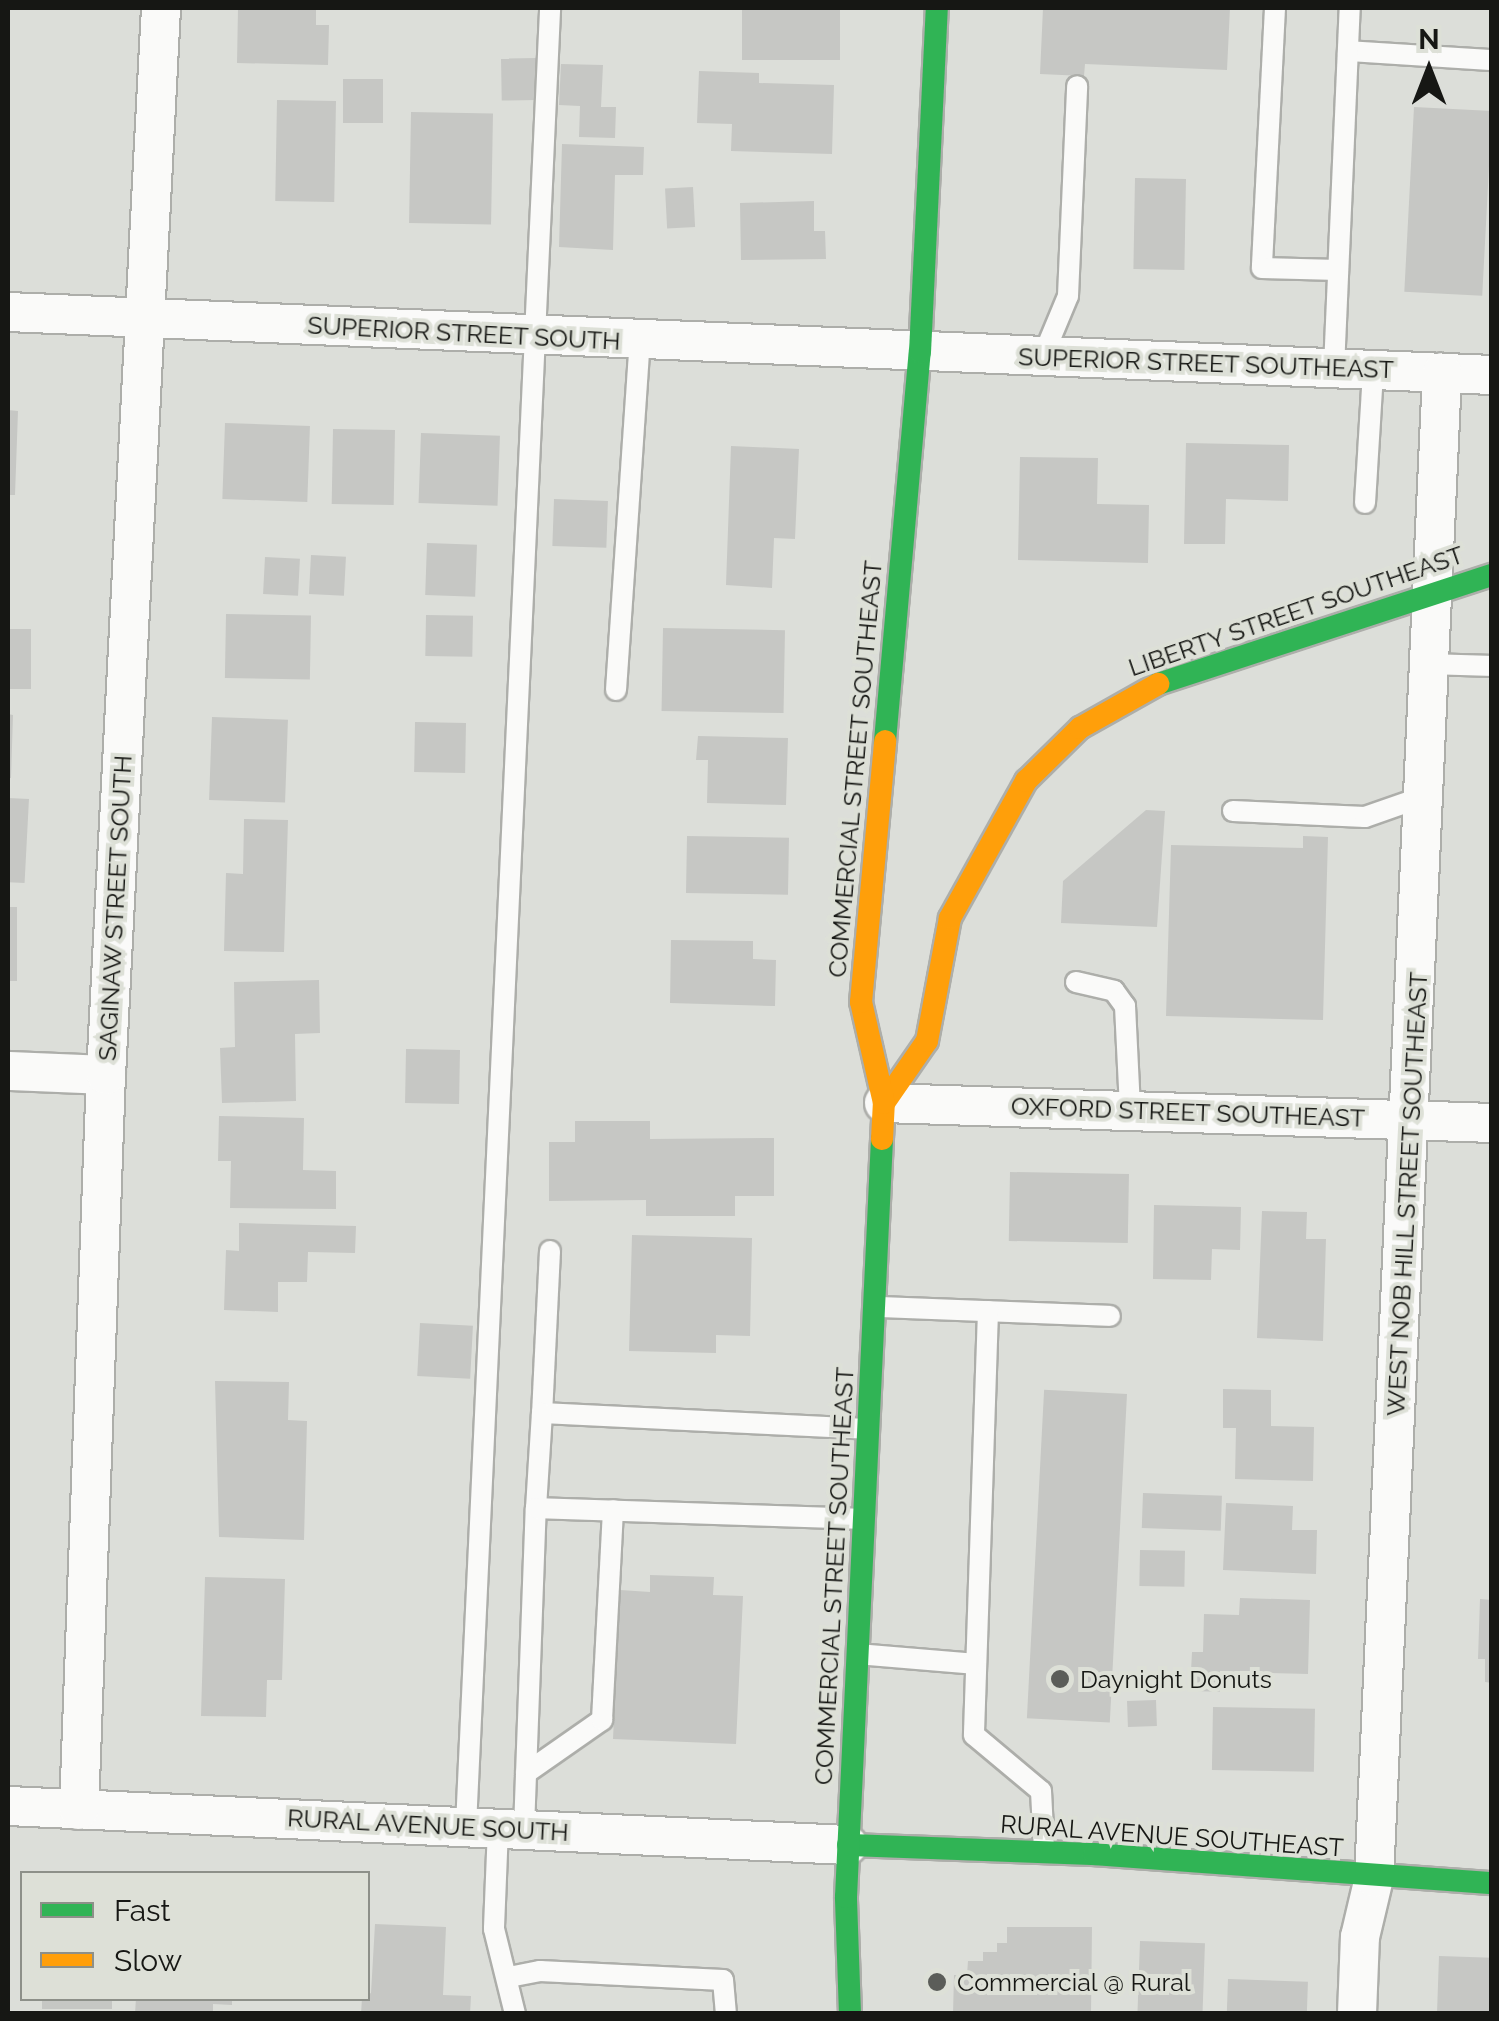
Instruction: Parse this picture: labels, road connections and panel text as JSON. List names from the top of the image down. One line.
{"streets":{"main road":["LIBERTY STREET SOUTHEAST","COMMERCIAL STREET SOUTHEAST","RURAL AVENUE SOUTHEAST"],"street":["SUPERIOR STREET SOUTH","SUPERIOR STREET SOUTHEAST","SAGINAW STREET SOUTH","OXFORD STREET SOUTHEAST","WEST NOB HILL STREET SOUTHEAST","RURAL AVENUE SOUTH"]},"crossings":[["SUPERIOR STREET SOUTH","SUPERIOR STREET SOUTHEAST"],["SUPERIOR STREET SOUTH","COMMERCIAL STREET SOUTHEAST"],["SUPERIOR STREET SOUTH","SAGINAW STREET SOUTH"],["SUPERIOR STREET SOUTHEAST","COMMERCIAL STREET SOUTHEAST"],["SUPERIOR STREET SOUTHEAST","WEST NOB HILL STREET SOUTHEAST"],["LIBERTY STREET SOUTHEAST","COMMERCIAL STREET SOUTHEAST"],["LIBERTY STREET SOUTHEAST","OXFORD STREET SOUTHEAST"],["LIBERTY STREET SOUTHEAST","WEST NOB HILL STREET SOUTHEAST"],["COMMERCIAL STREET SOUTHEAST","OXFORD STREET SOUTHEAST"],["COMMERCIAL STREET SOUTHEAST","RURAL AVENUE SOUTH"],["COMMERCIAL STREET SOUTHEAST","RURAL AVENUE SOUTHEAST"],["SAGINAW STREET SOUTH","RURAL AVENUE SOUTH"],["OXFORD STREET SOUTHEAST","WEST NOB HILL STREET SOUTHEAST"],["WEST NOB HILL STREET SOUTHEAST","RURAL AVENUE SOUTHEAST"],["RURAL AVENUE SOUTH","RURAL AVENUE SOUTHEAST"]],"places":["Daynight Donuts","Commercial @ Rural"],"legend":["Fast","Slow"],"north":"top"}
